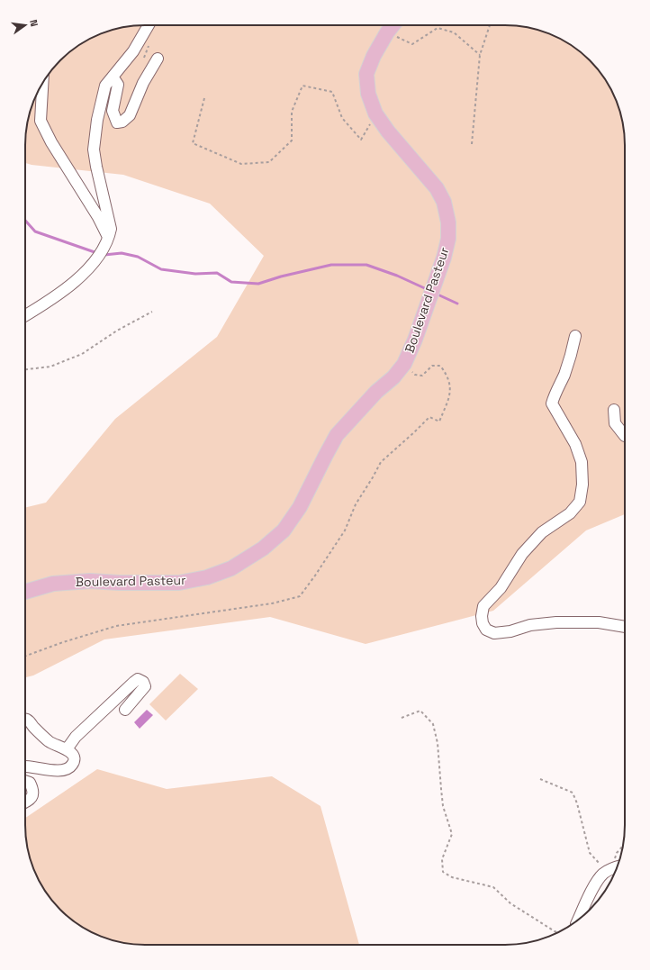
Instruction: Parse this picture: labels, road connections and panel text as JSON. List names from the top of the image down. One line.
{"streets":{"main road":["Boulevard Pasteur"]},"north":"right"}
